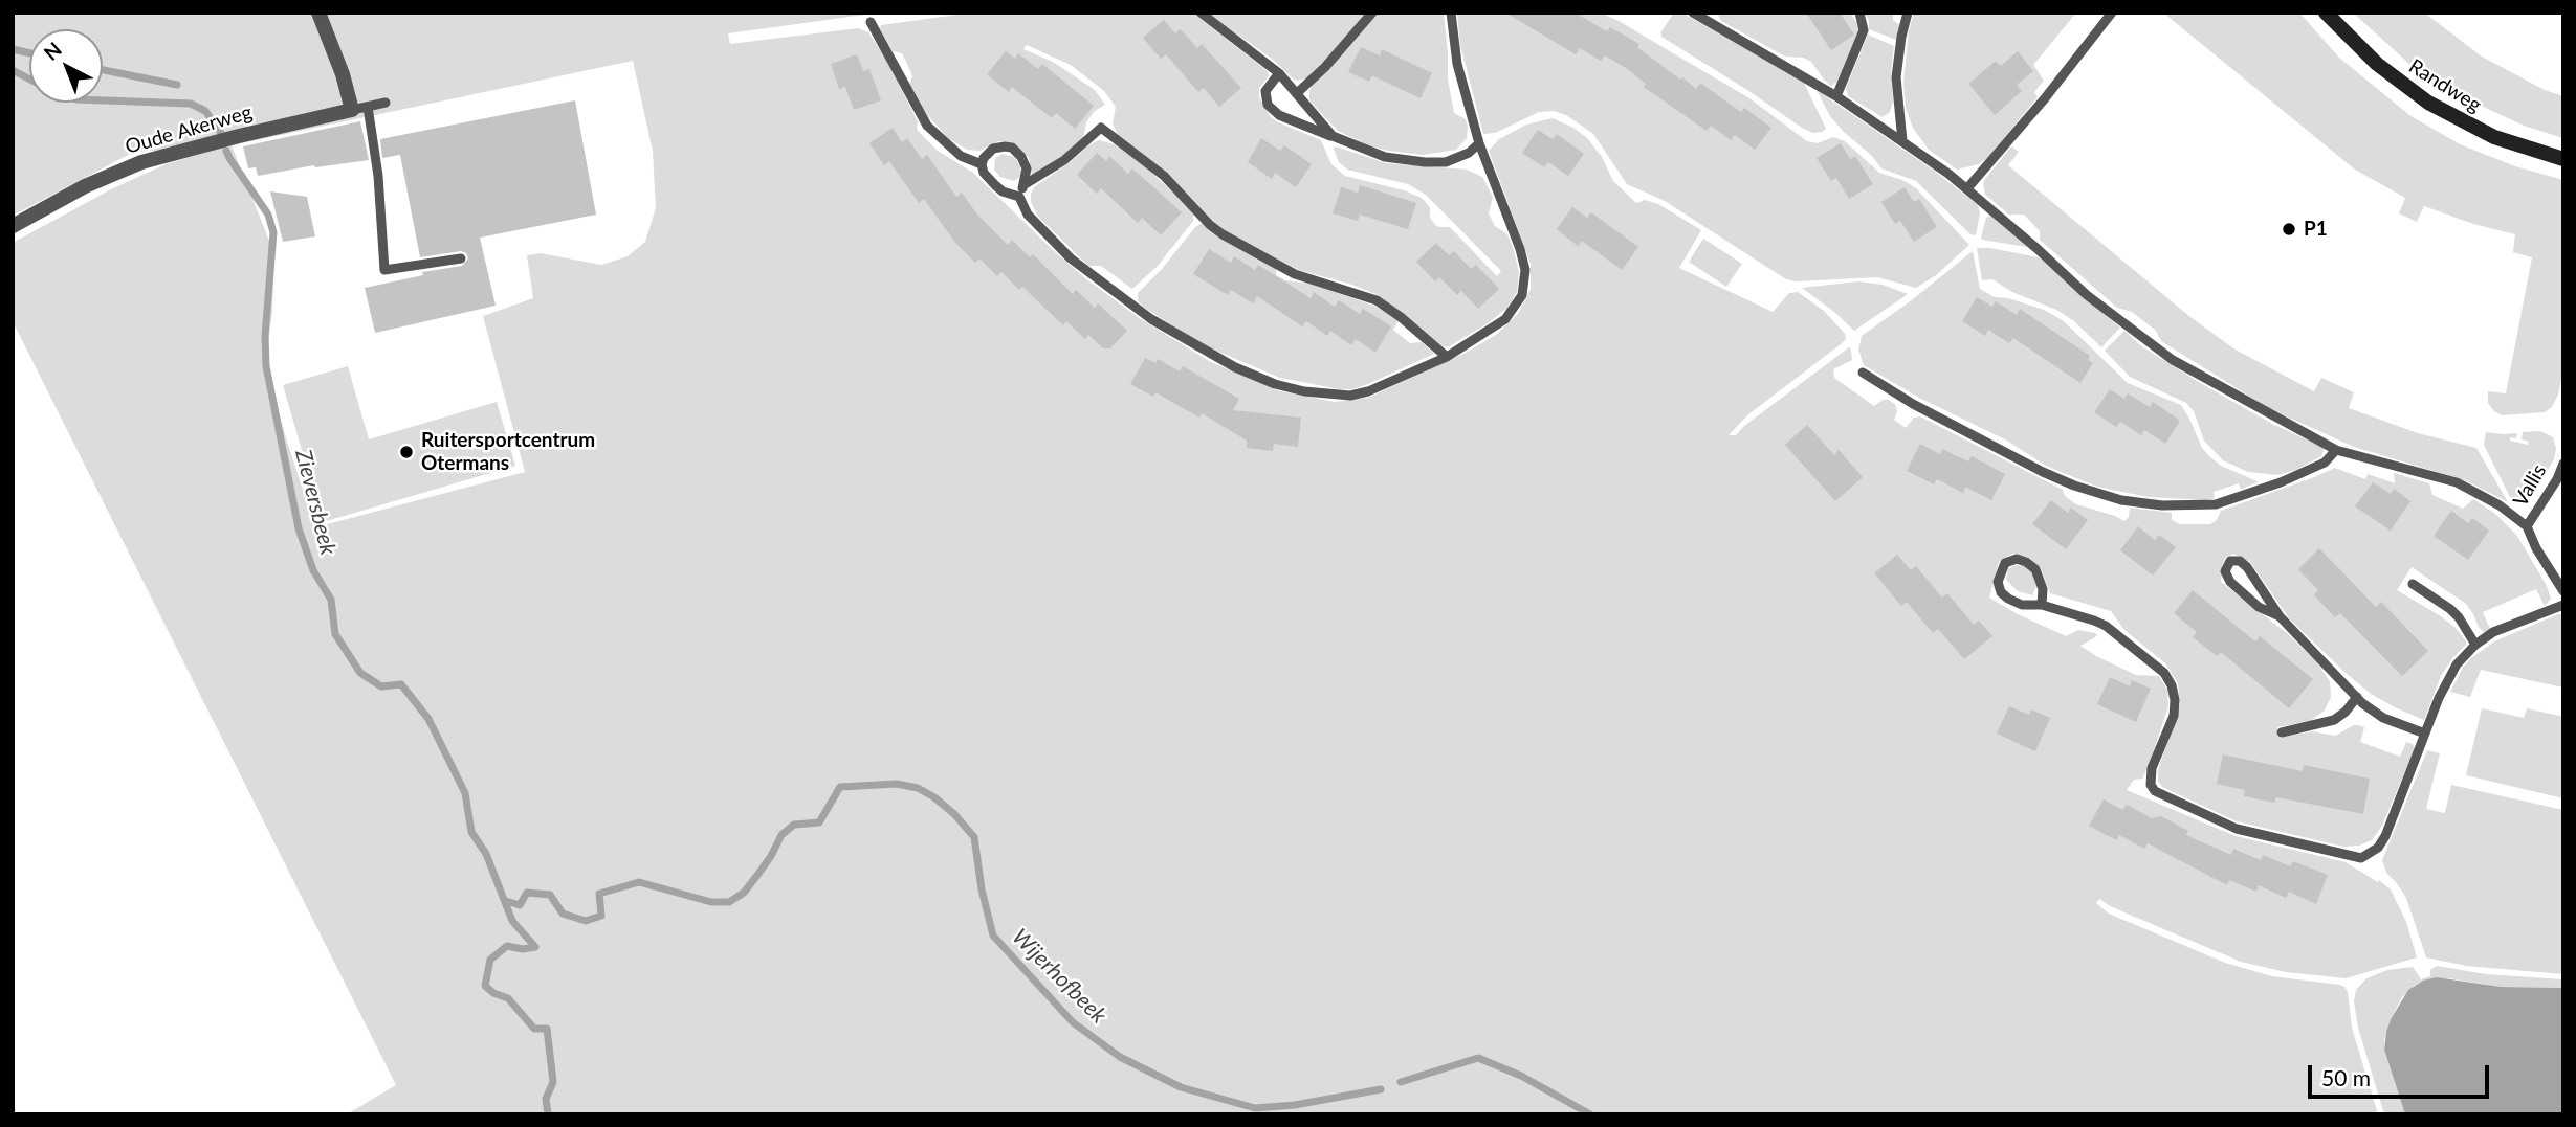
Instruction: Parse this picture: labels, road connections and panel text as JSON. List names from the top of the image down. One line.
{"streets":{"main road":["Randweg"],"street":["Oude Akerweg"],"lane":["Vallis"]},"water":["Zieversbeek","Wijerhofbeek"],"places":["P1","Ruitersportcentrum Otermans"],"scale_bar":"50 m","north":"top left"}
